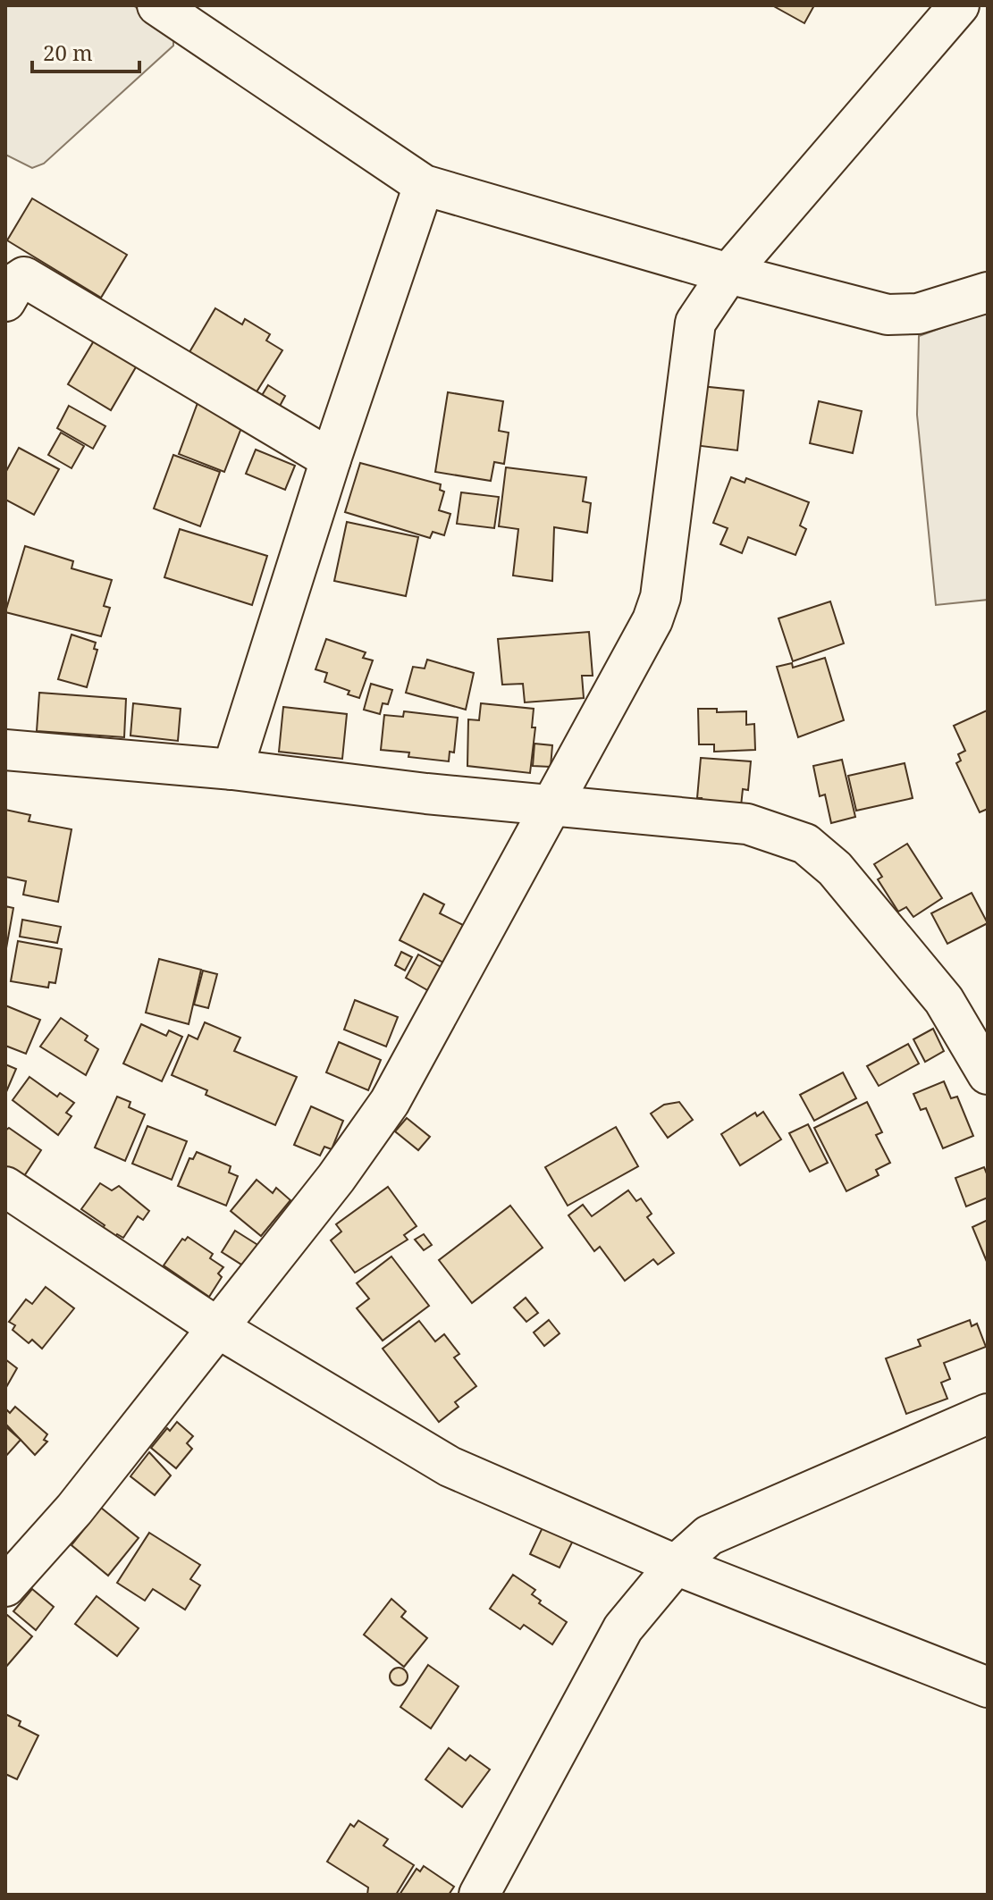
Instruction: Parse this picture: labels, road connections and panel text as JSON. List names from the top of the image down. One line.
{"scale_bar":"20 m"}
